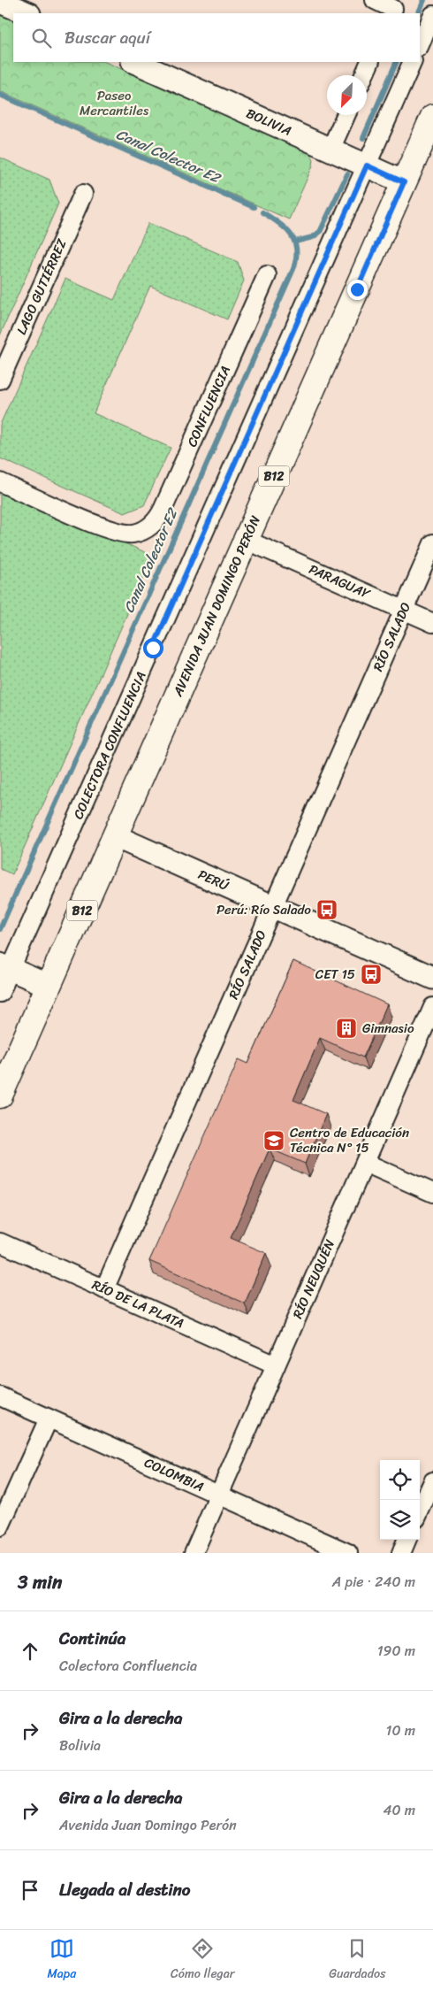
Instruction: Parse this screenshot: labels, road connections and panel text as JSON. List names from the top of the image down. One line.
{"streets":{"main road":["B12","AVENIDA JUAN DOMINGO PERÓN"],"street":["BOLIVIA","LAGO GUTIÉRREZ","CONFLUENCIA","PARAGUAY","RÍO SALADO","COLECTORA CONFLUENCIA","PERÚ","RÍO NEUQUÉN","RÍO DE LA PLATA","COLOMBIA"]},"crossings":[["BOLIVIA","AVENIDA JUAN DOMINGO PERÓN"],["BOLIVIA","COLECTORA CONFLUENCIA"],["PARAGUAY","AVENIDA JUAN DOMINGO PERÓN"],["PARAGUAY","RÍO SALADO"],["AVENIDA JUAN DOMINGO PERÓN","PERÚ"],["RÍO SALADO","PERÚ"],["RÍO SALADO","RÍO DE LA PLATA"],["RÍO NEUQUÉN","RÍO DE LA PLATA"],["RÍO NEUQUÉN","COLOMBIA"]],"water":["Canal Colector E2"],"parks":["Paseo Mercantiles"],"places":{"bus stop":["Perú: Río Salado","CET 15"],"building":["Gimnasio"],"school or university":["Centro de Educación Técnica N° 15"]},"north":"bottom left","page":{"search":"Buscar aquí","heading":["3 min","A pie · 240 m"],"list":[["Continúa","Colectora Confluencia","190 m"],["Gira a la derecha","Bolivia","10 m"],["Gira a la derecha","Avenida Juan Domingo Perón","40 m"],"Llegada al destino"],"nav":["Mapa","Cómo llegar","Guardados"]}}
